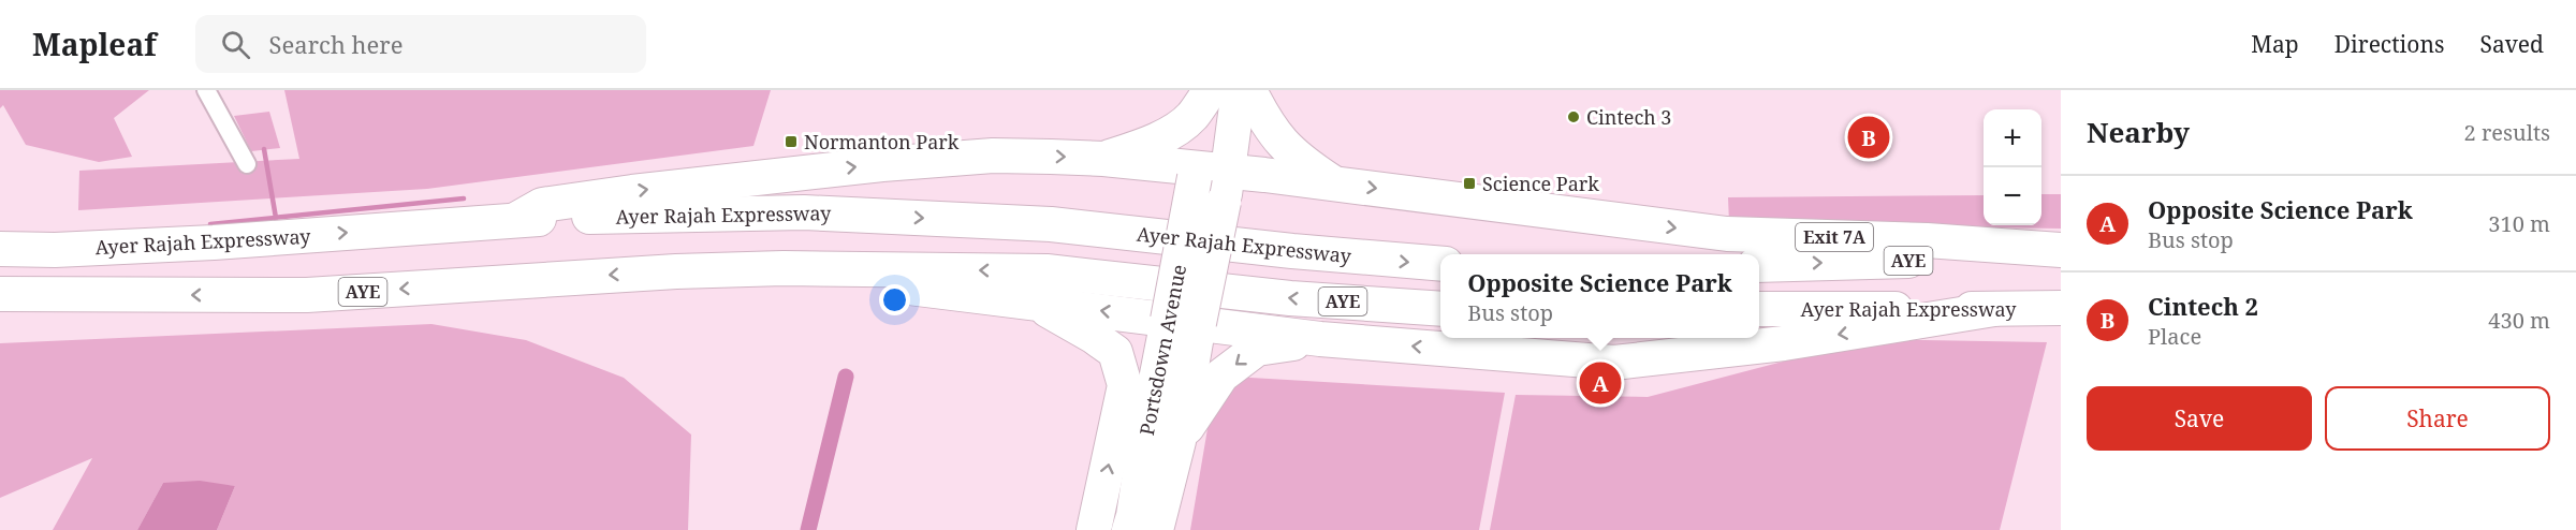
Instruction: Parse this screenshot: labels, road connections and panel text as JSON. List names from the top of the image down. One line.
{"streets":{"highway":["Ayer Rajah Expressway","Exit 7A","AYE","Portsdown Avenue"]},"crossings":[["Exit 7A","Portsdown Avenue"]],"places":{"other":["Cintech 3"],"transit":["Normanton Park","Science Park"]},"page":{"header":"Mapleaf","search":"Search here","nav":["Map","Directions","Saved"],"heading":["Nearby","2 results"],"map_buttons":["+","−"],"pins":["B","A"],"list":[{"mark":"A","name":"Opposite Science Park","note":"Bus stop","value":"310 m"},{"mark":"B","name":"Cintech 2","note":"Place","value":"430 m"}],"popup":["Opposite Science Park","Bus stop"],"buttons":["Save","Share"]}}
